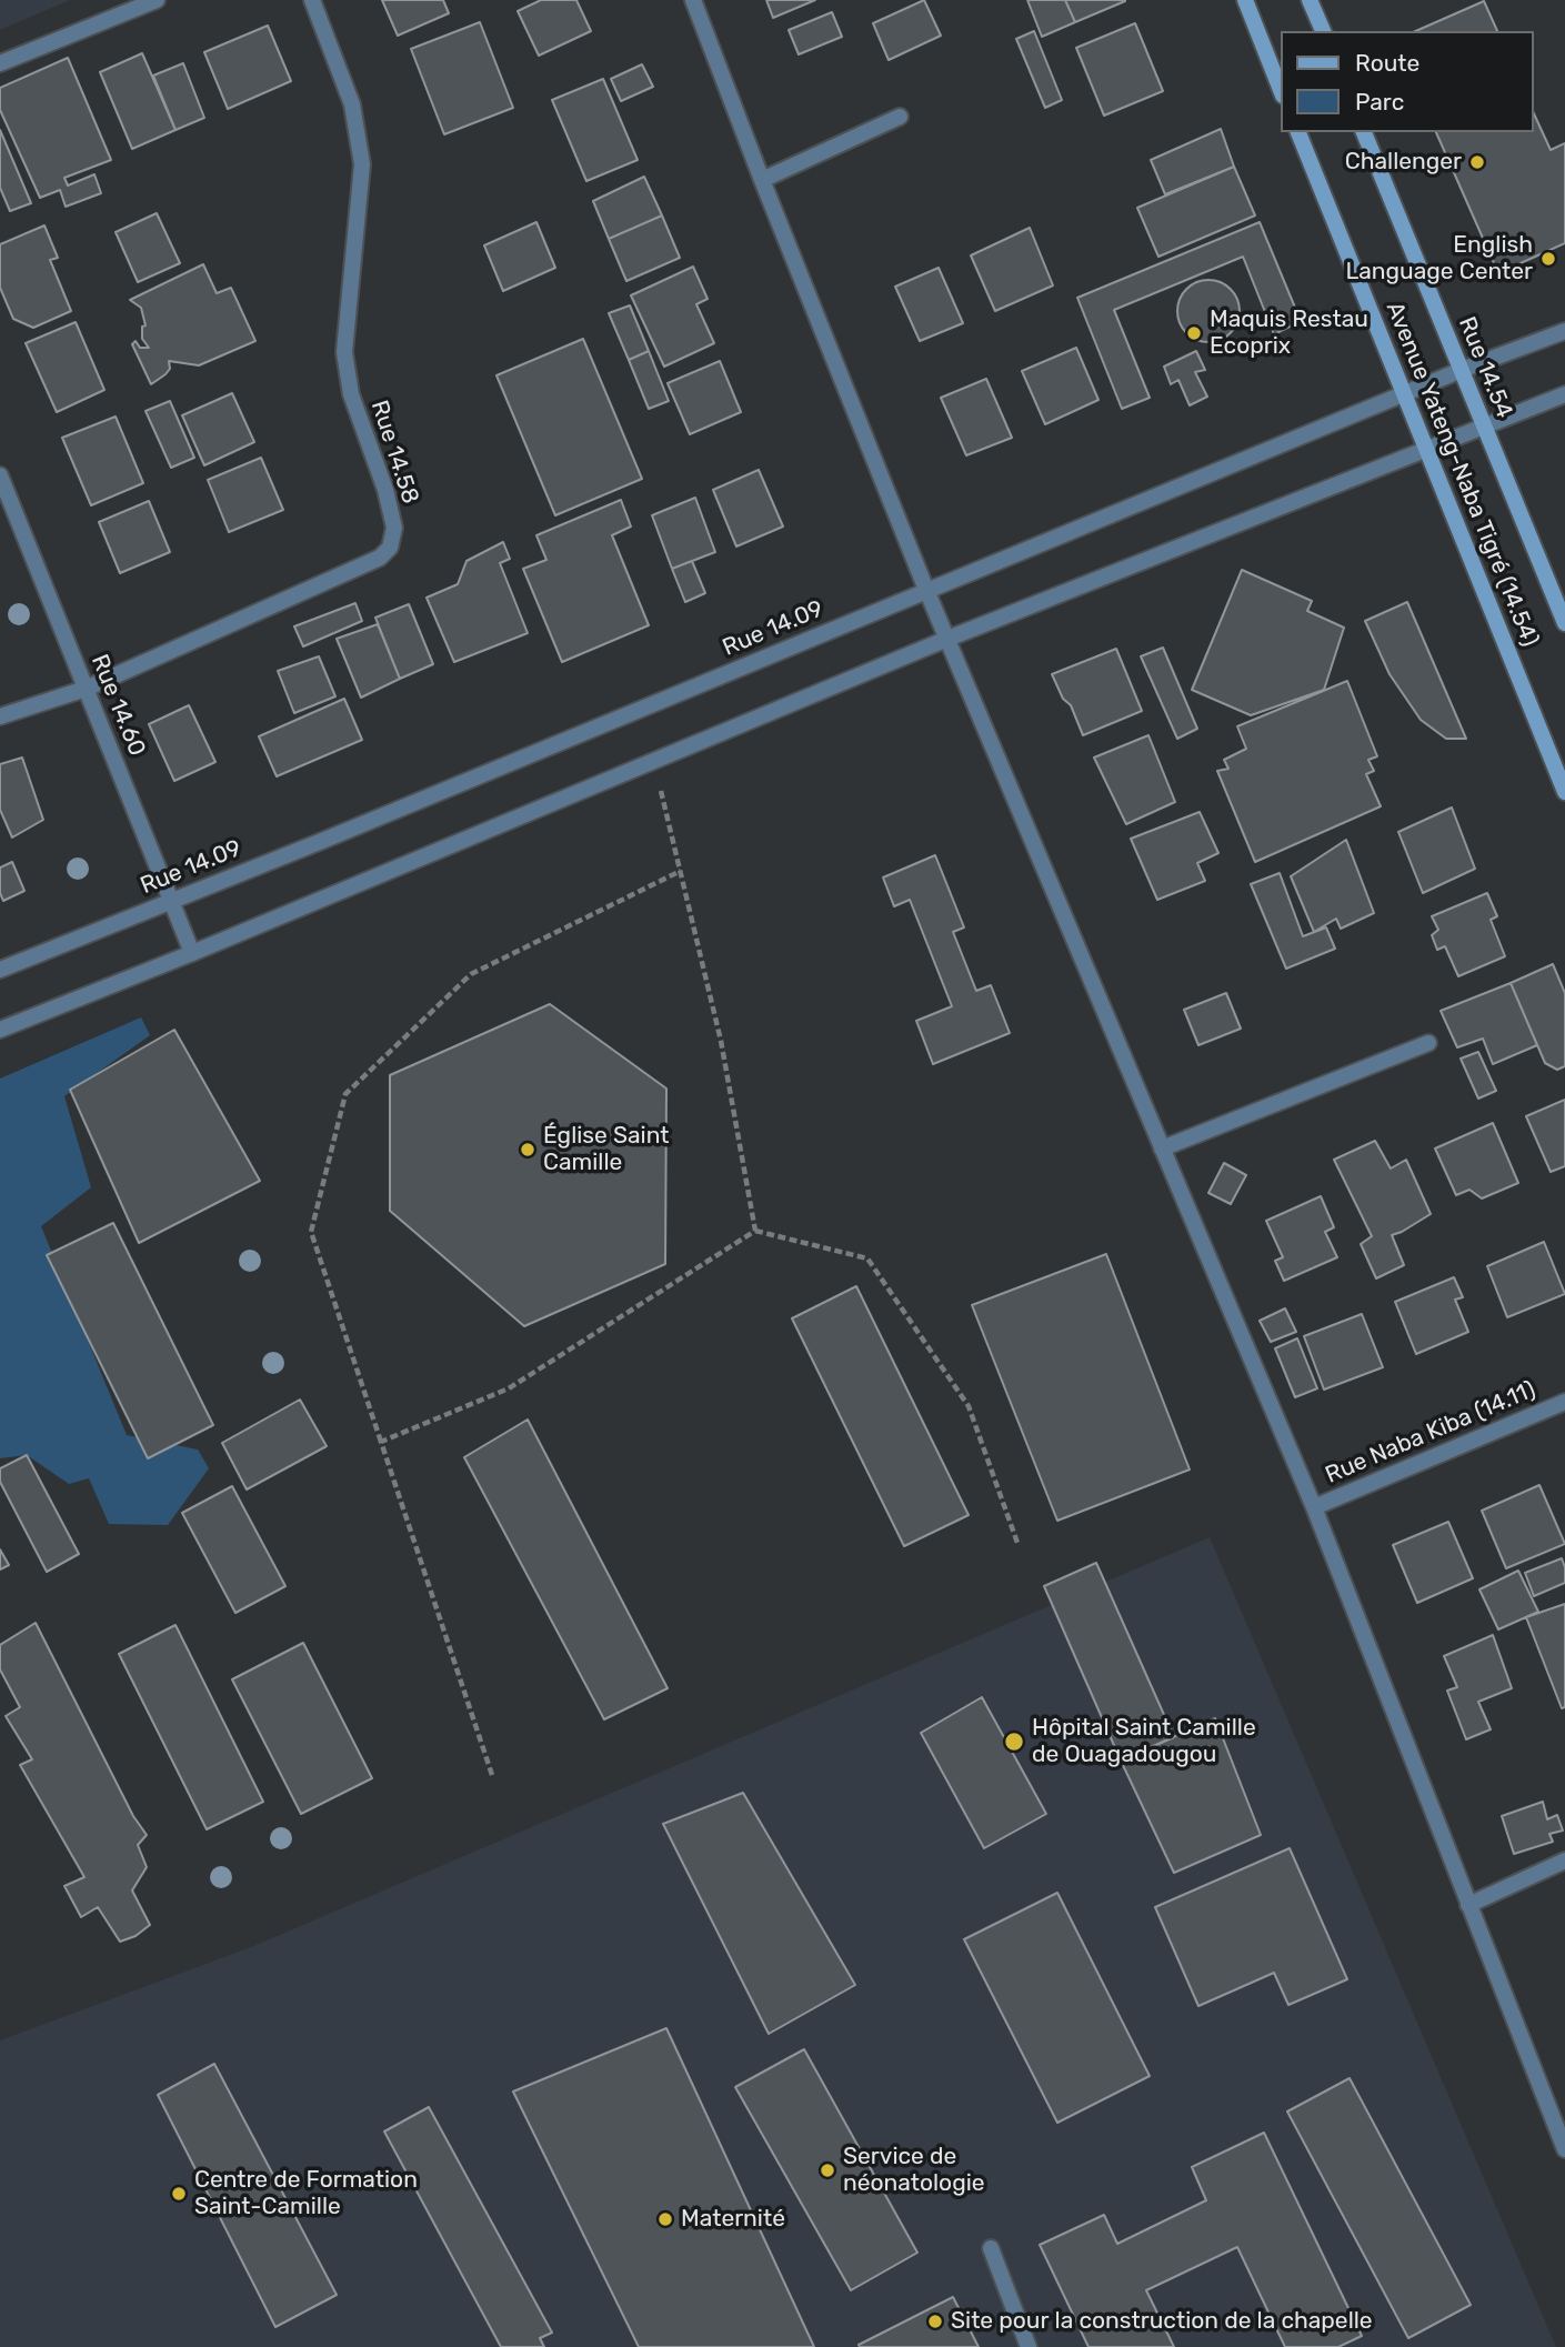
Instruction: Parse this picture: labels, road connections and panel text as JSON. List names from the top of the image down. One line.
{"streets":{"main road":["Rue 14.54","Avenue Yateng-Naba Tigré (14.54)"],"street":["Rue 14.58","Rue 14.09","Rue 14.60","Rue Naba Kiba (14.11)"]},"crossings":[["Rue 14.54","Rue 14.09"],["Rue 14.58","Rue 14.60"],["Avenue Yateng-Naba Tigré (14.54)","Rue 14.09"],["Rue 14.09","Rue 14.60"]],"places":["Challenger","English Language Center","Maquis Restau Ecoprix","Église Saint Camille","Hôpital Saint Camille de Ouagadougou","Service de néonatologie","Centre de Formation Saint-Camille","Maternité","Site pour la construction de la chapelle"],"legend":["Route","Parc"]}
